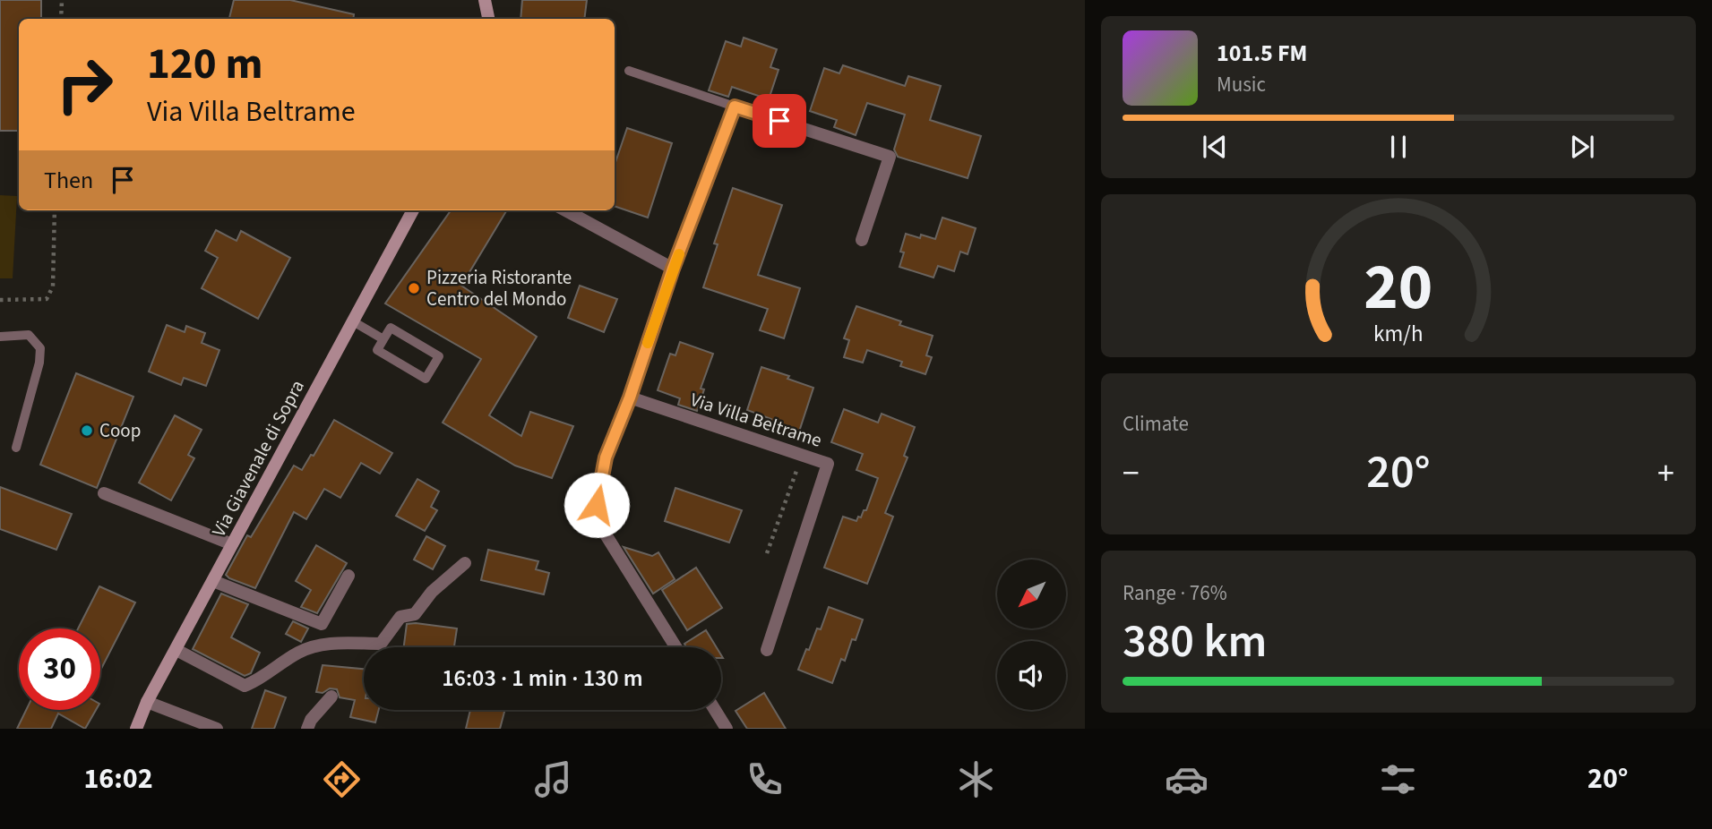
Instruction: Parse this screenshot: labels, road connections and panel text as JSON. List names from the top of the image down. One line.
{"streets":{"street":["Via Villa Beltrame","Via Giavenale di Sopra"]},"places":["Pizzeria Ristorante Centro del Mondo","Coop"],"north":"bottom left","page":{"turn":["120 m","Via Villa Beltrame"],"song":["101.5 FM","Music"],"then":"Then","tile":["Climate",["Range · 76%","380 km"]],"heat":["−","20°","+"],"limit":"30","trip":"16:03 · 1 min · 130 m","tabs":["16:02","20°"],"gauge":["20","km/h"]}}
